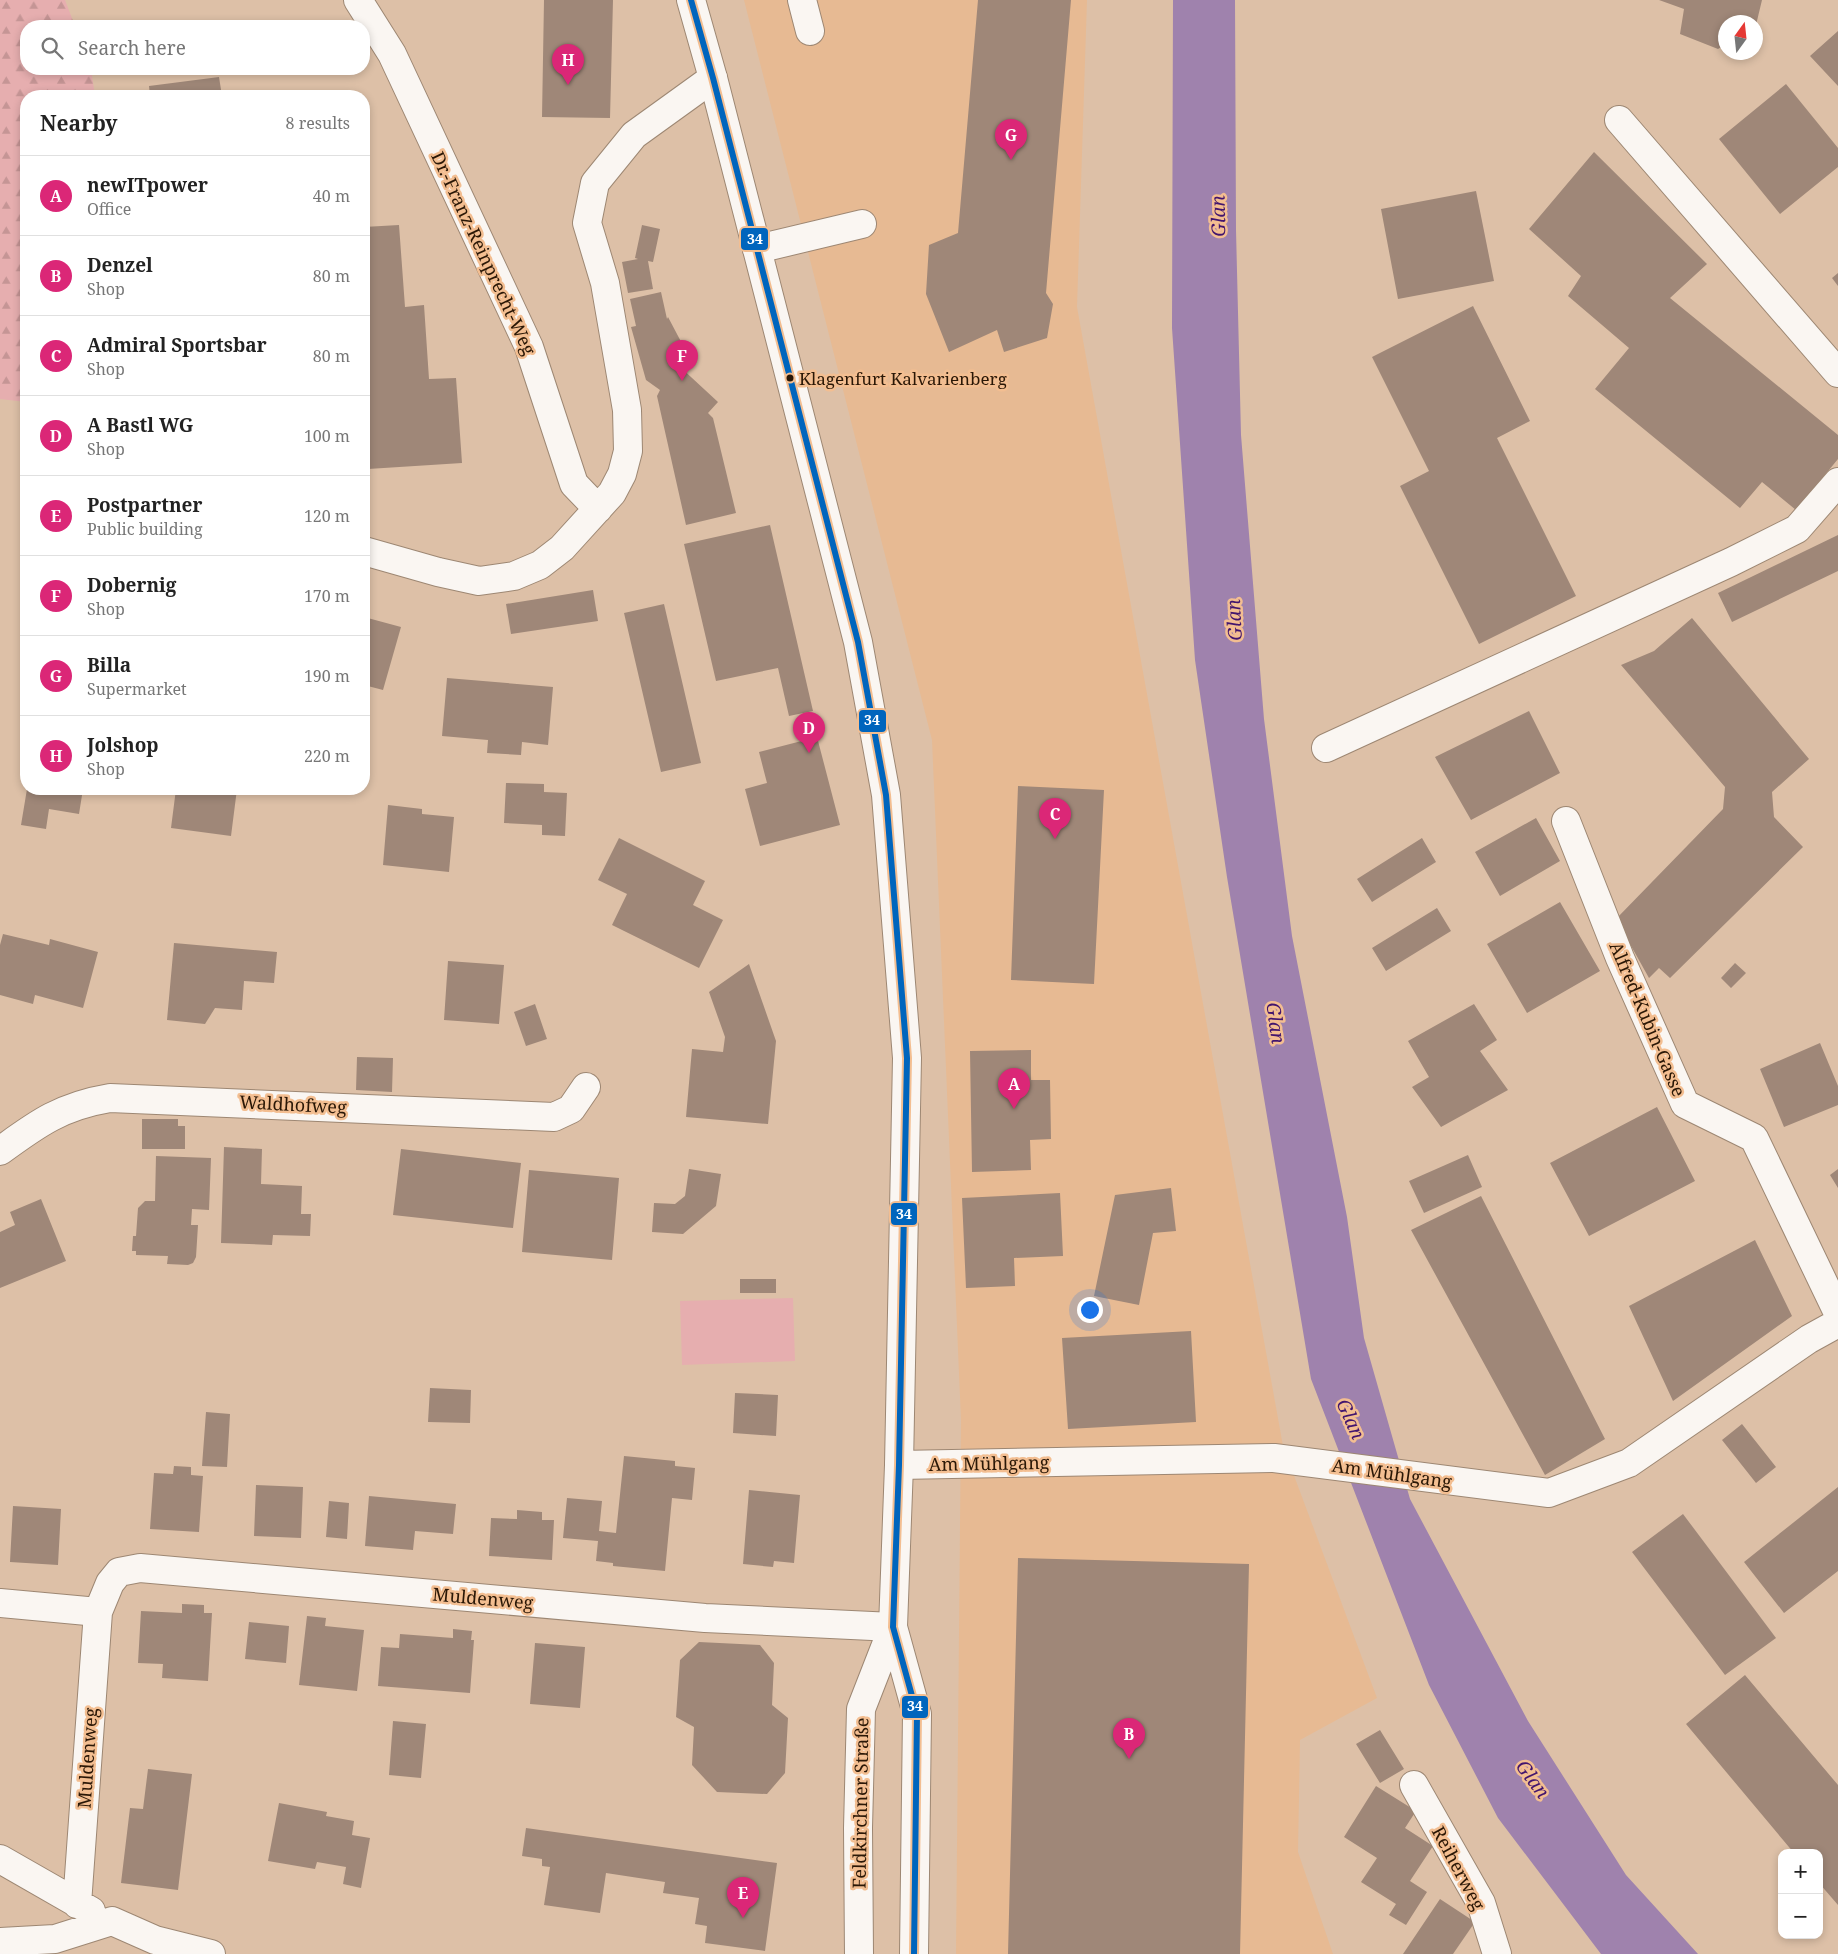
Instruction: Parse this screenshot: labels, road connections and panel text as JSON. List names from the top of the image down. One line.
{"streets":{"street":["Dr.-Franz-Reinprecht-Weg","Alfred-Kubin-Gasse","Waldhofweg","Am Mühlgang","Muldenweg","Feldkirchner Straße","Reiherweg"]},"crossings":[["Am Mühlgang","Feldkirchner Straße"],["Muldenweg","Feldkirchner Straße"]],"water":["Glan"],"places":["Klagenfurt Kalvarienberg"],"lines":["transit line 34"],"north":"top","page":{"search":"Search here","pins":["H","G","F","D","C","A","B","E"],"heading":["Nearby","8 results"],"list":[{"mark":"A","name":"newITpower","note":"Office","value":"40 m"},{"mark":"B","name":"Denzel","note":"Shop","value":"80 m"},{"mark":"C","name":"Admiral Sportsbar","note":"Shop","value":"80 m"},{"mark":"D","name":"A Bastl WG","note":"Shop","value":"100 m"},{"mark":"E","name":"Postpartner","note":"Public building","value":"120 m"},{"mark":"F","name":"Dobernig","note":"Shop","value":"170 m"},{"mark":"G","name":"Billa","note":"Supermarket","value":"190 m"},{"mark":"H","name":"Jolshop","note":"Shop","value":"220 m"}],"map_buttons":["+","−"]}}
